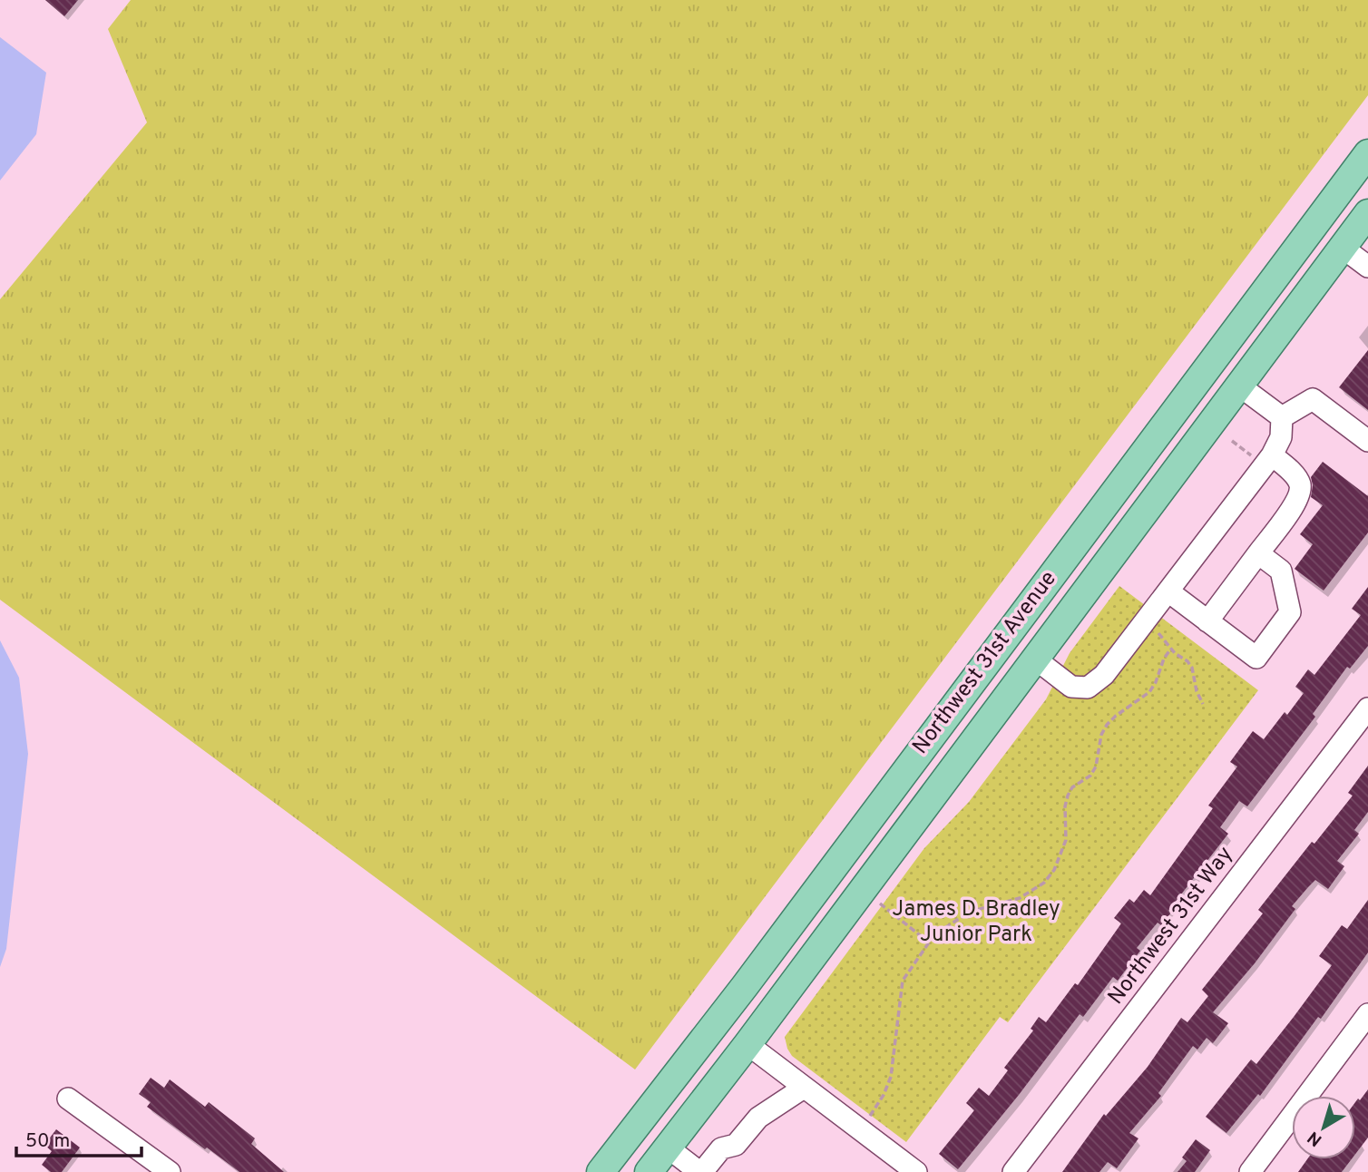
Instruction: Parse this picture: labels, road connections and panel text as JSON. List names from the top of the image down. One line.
{"streets":{"main road":["Northwest 31st Avenue"],"street":["Northwest 31st Way"]},"parks":["James D. Bradley Junior Park"],"scale_bar":"50 m","north":"bottom left"}
